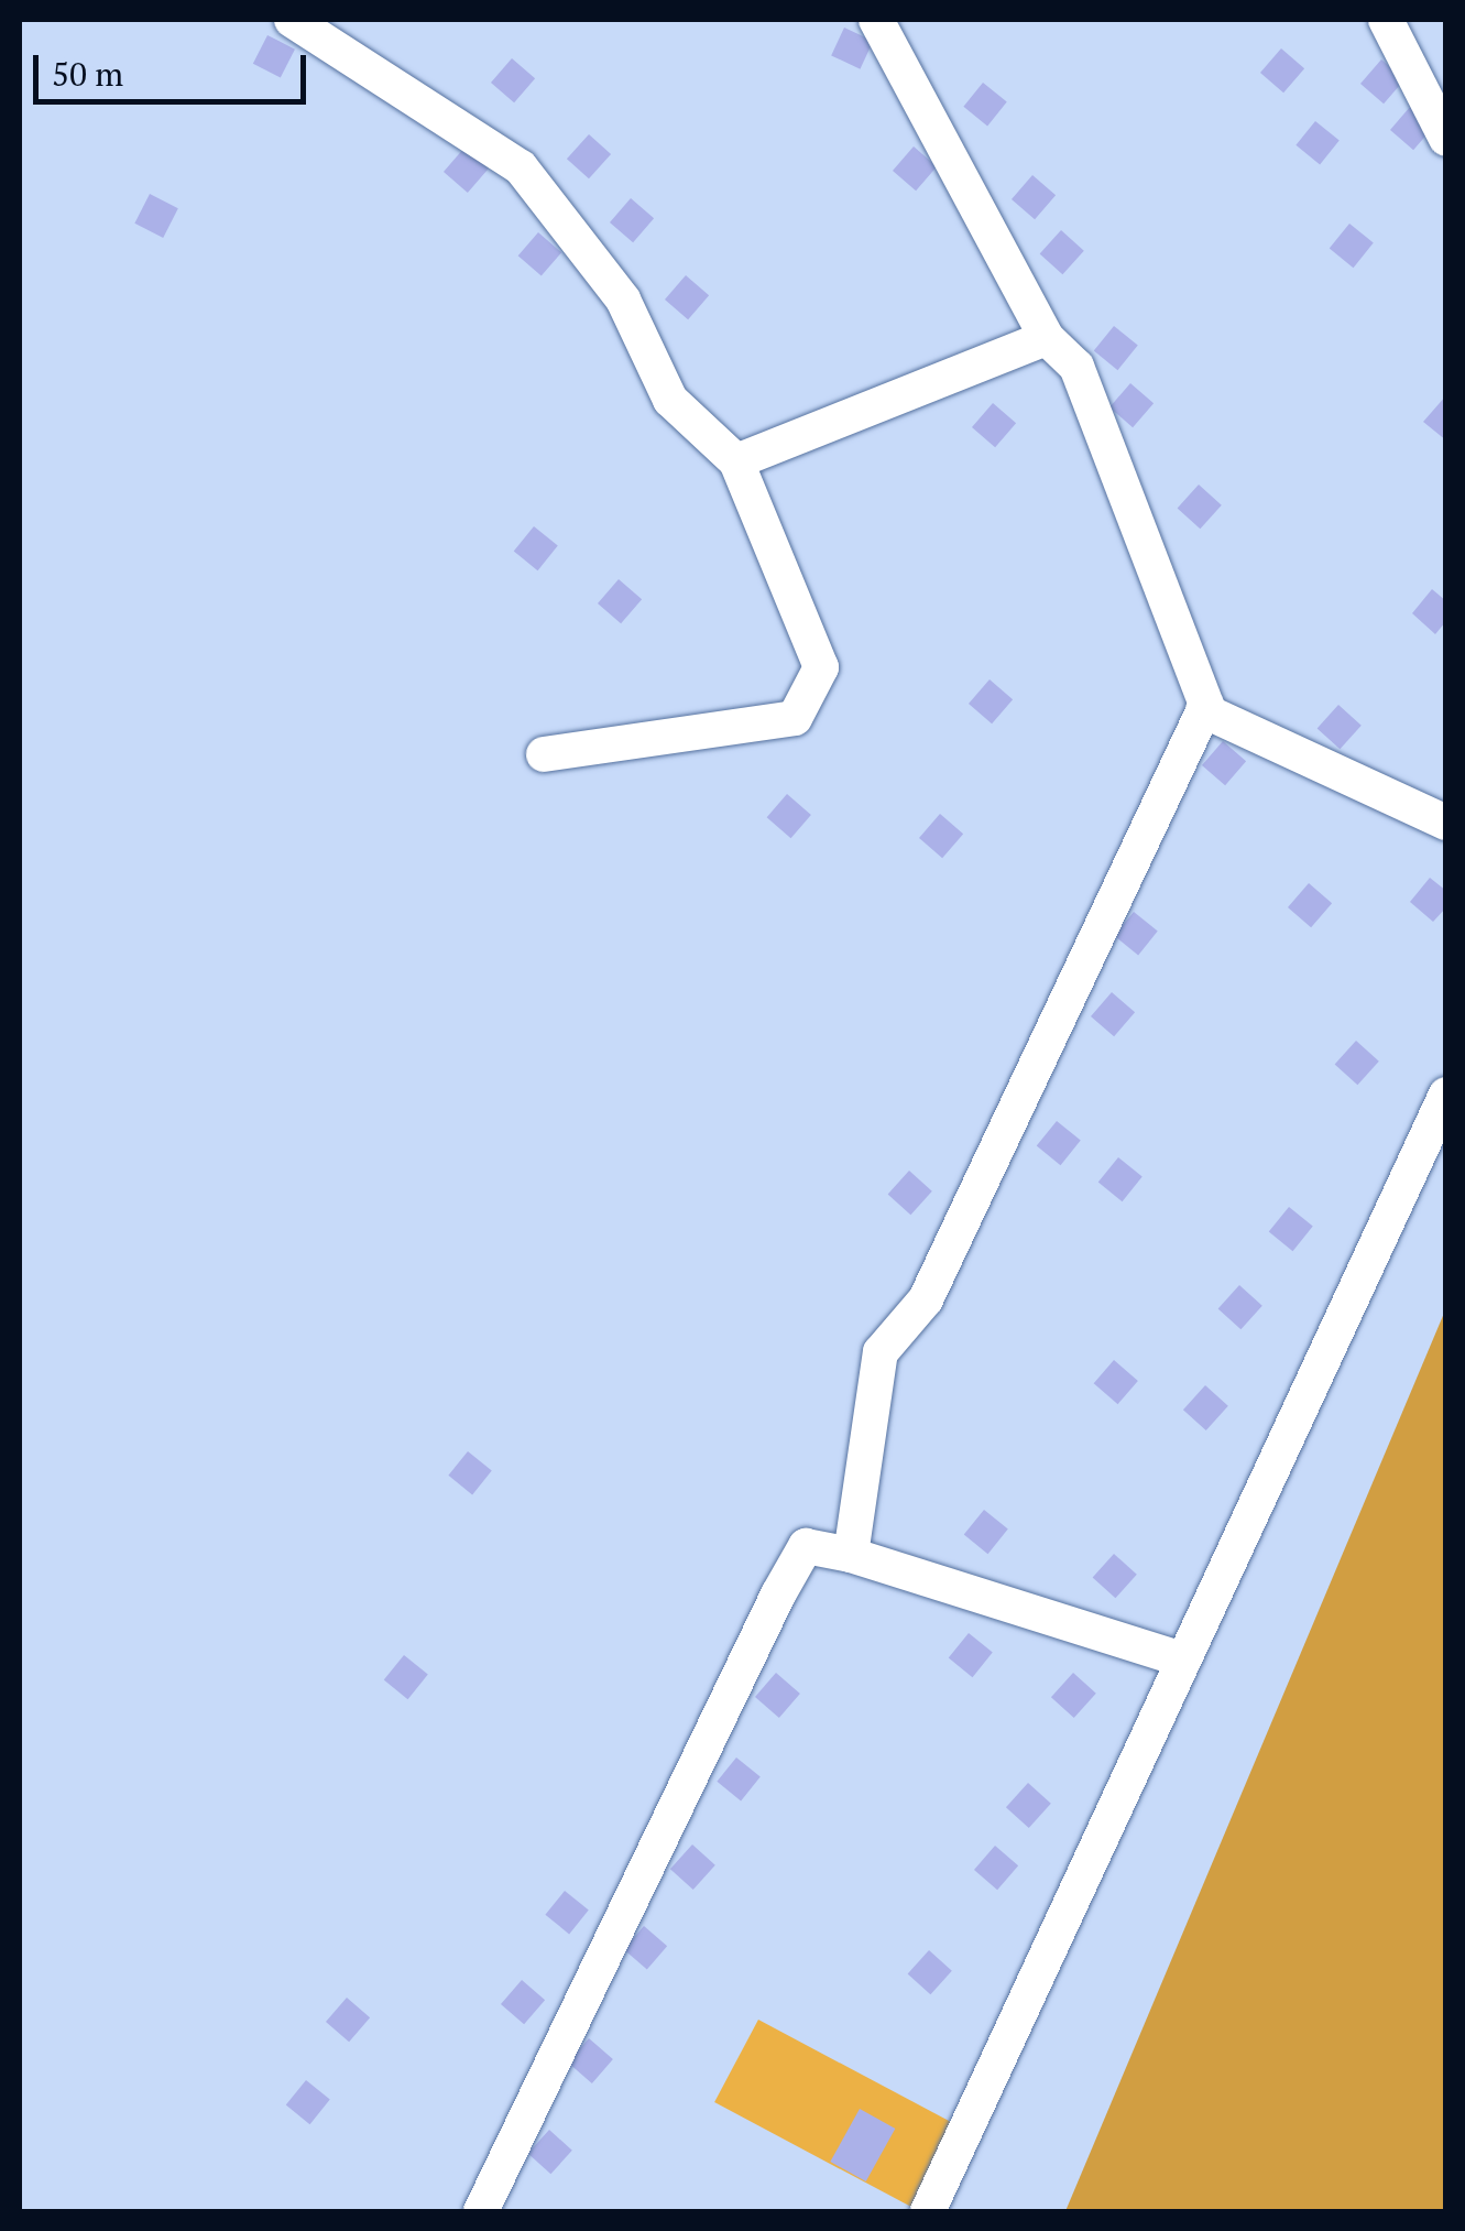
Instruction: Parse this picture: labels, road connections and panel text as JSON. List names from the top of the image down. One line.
{"scale_bar":"50 m"}
